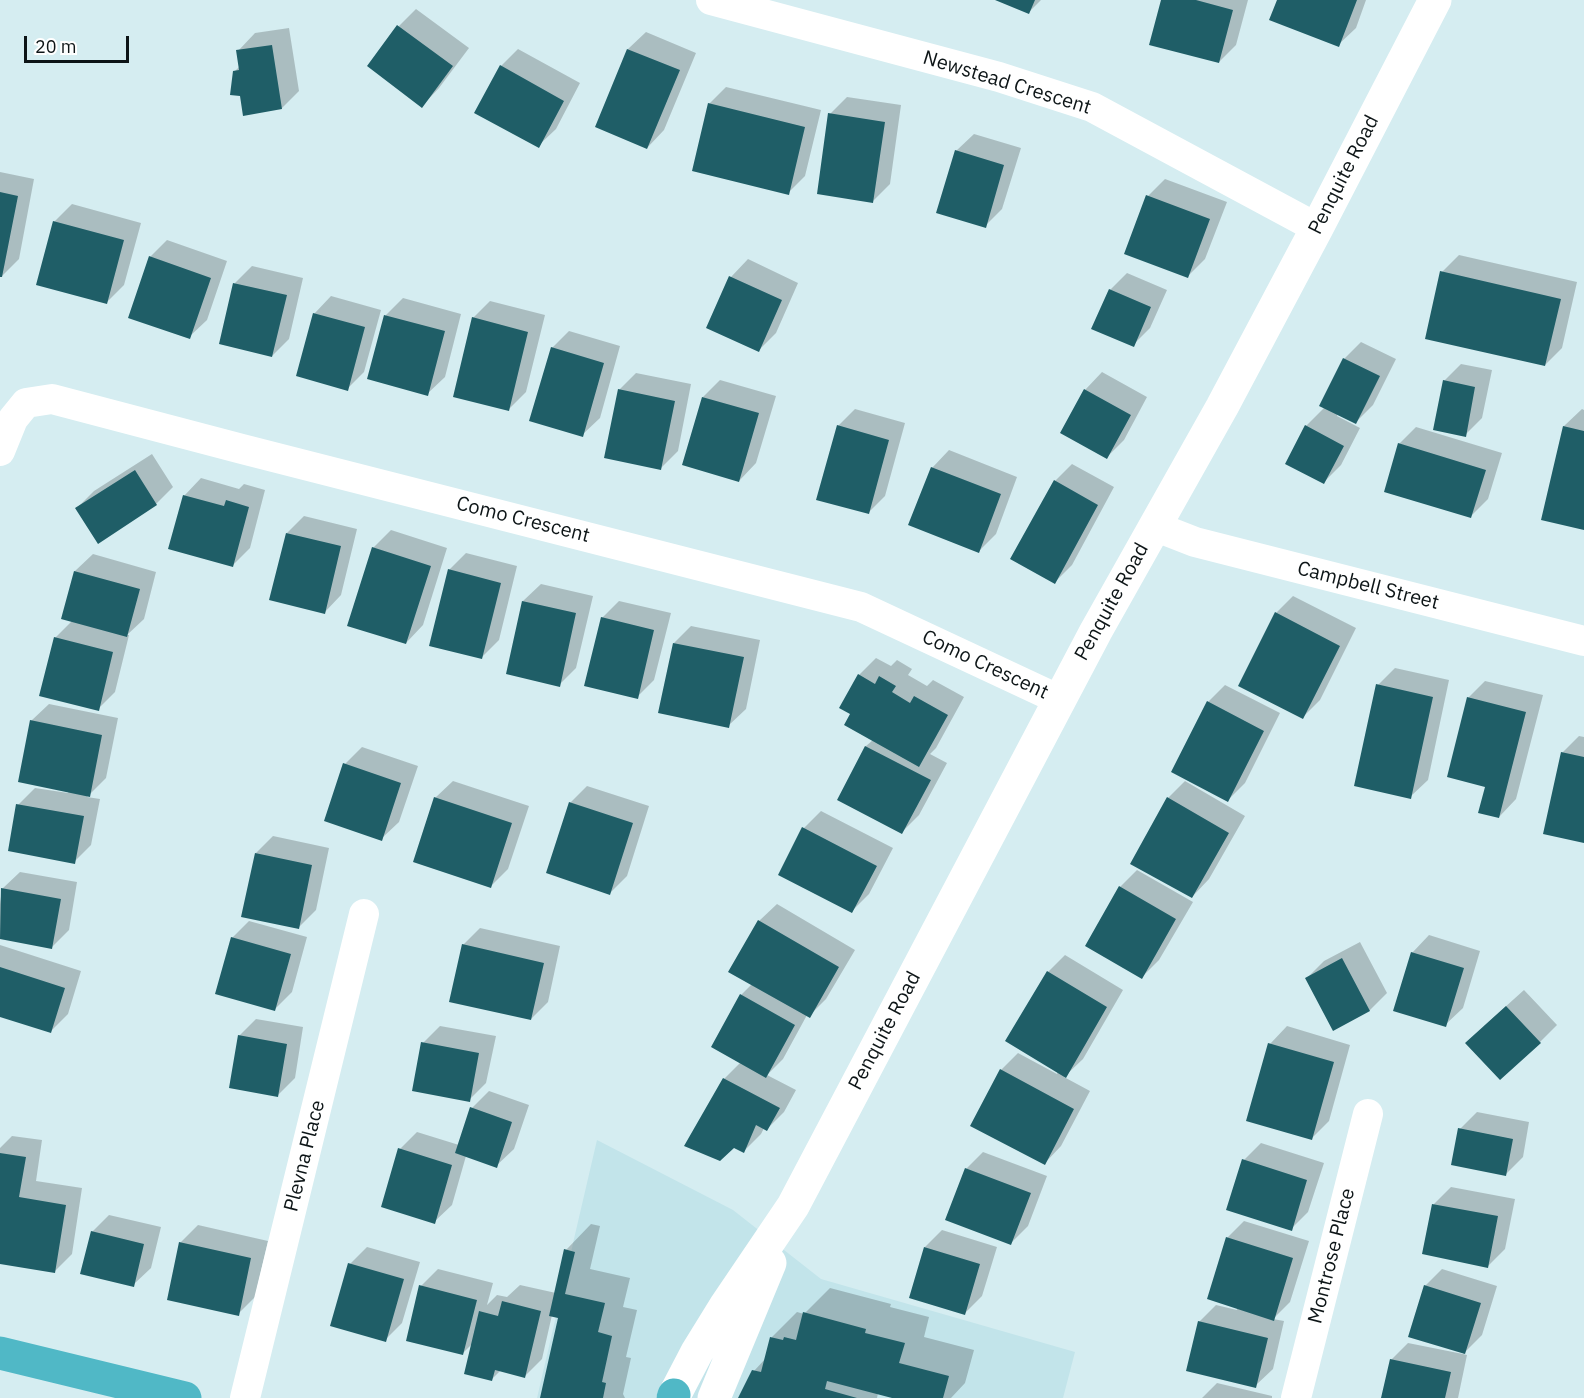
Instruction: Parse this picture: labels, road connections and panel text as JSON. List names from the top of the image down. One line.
{"streets":{"street":["Newstead Crescent","Penquite Road","Como Crescent","Campbell Street","Plevna Place","Montrose Place"]},"crossings":[["Newstead Crescent","Penquite Road"],["Penquite Road","Como Crescent"],["Penquite Road","Campbell Street"]],"scale_bar":"20 m"}
